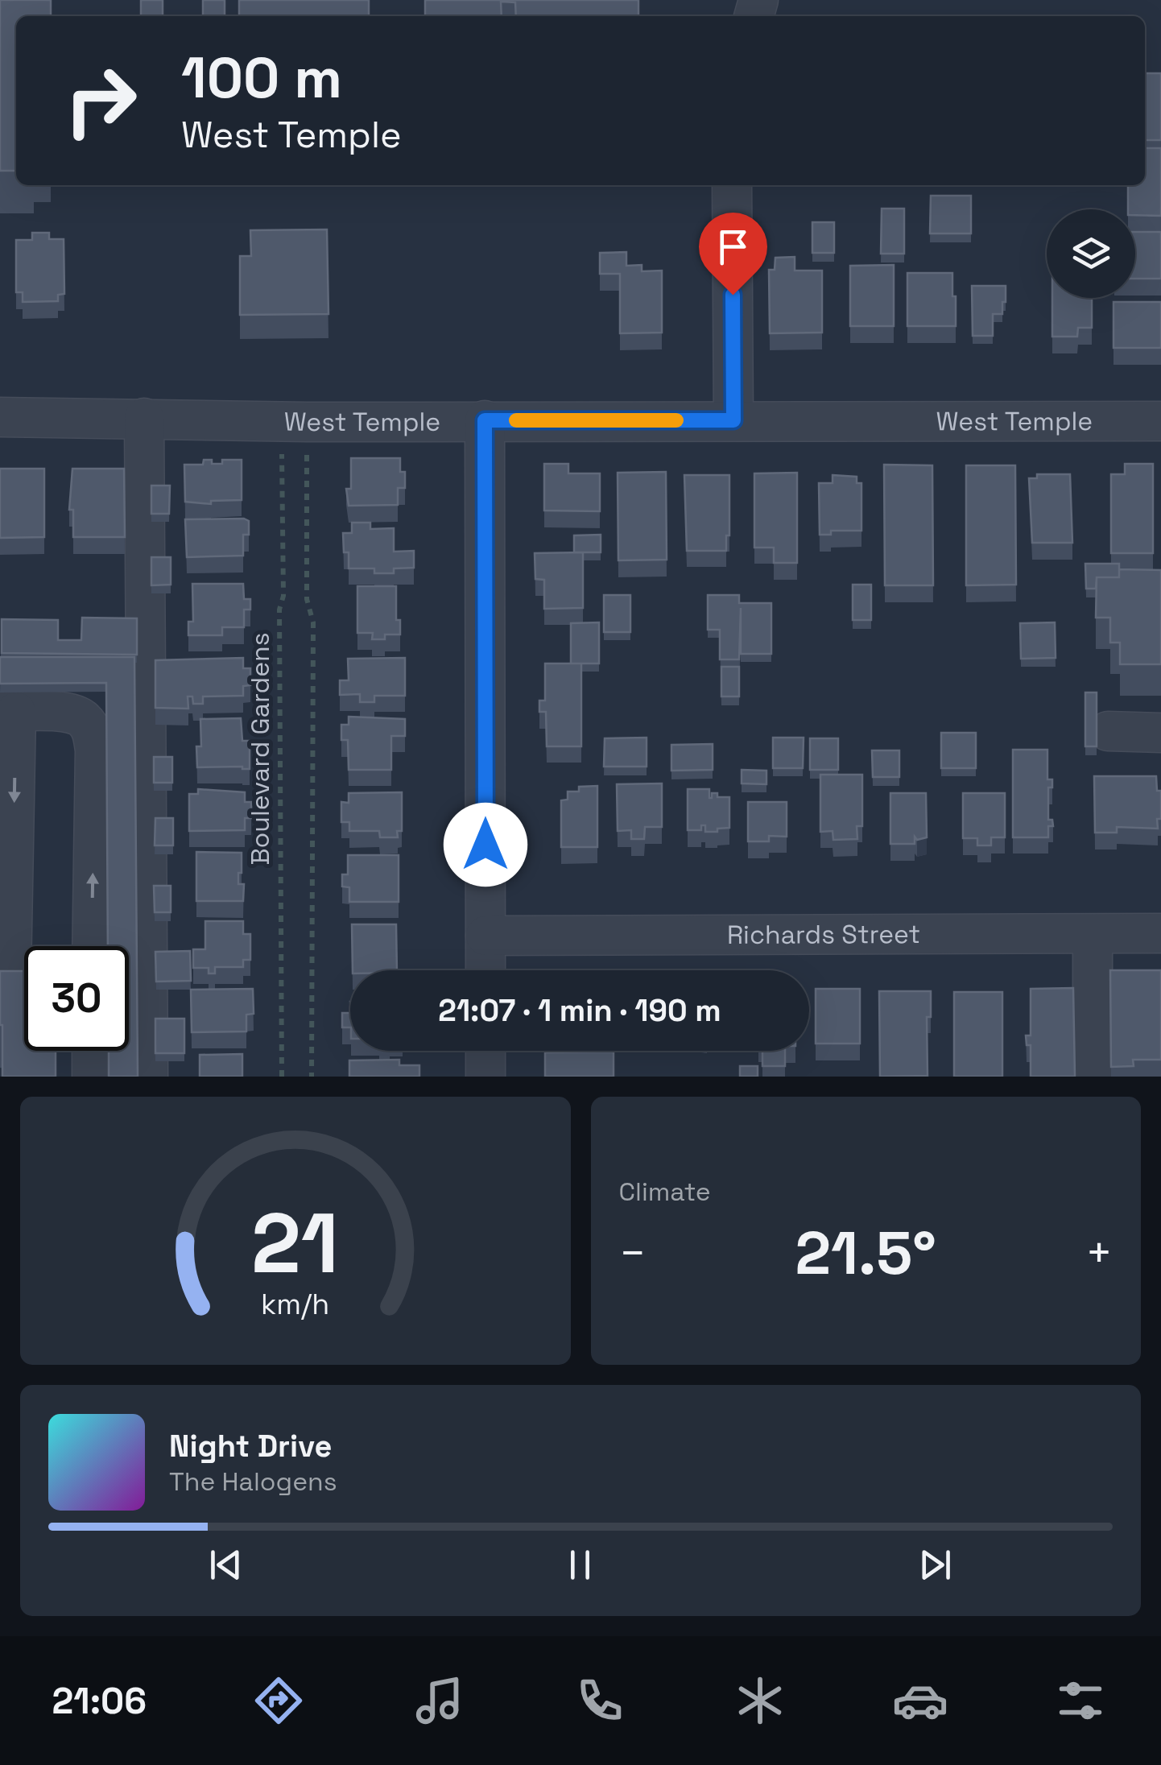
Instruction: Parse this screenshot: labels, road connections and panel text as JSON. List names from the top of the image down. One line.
{"streets":{"street":["West Temple","Richards Street"],"path":["Boulevard Gardens"]},"crossings":[["West Temple","Boulevard Gardens"]],"page":{"turn":["100 m","West Temple"],"limit":"30","trip":"21:07 · 1 min · 190 m","tile":"Climate","heat":["−","21.5°","+"],"song":["Night Drive","The Halogens"],"tabs":"21:06","gauge":["21","km/h"]}}
